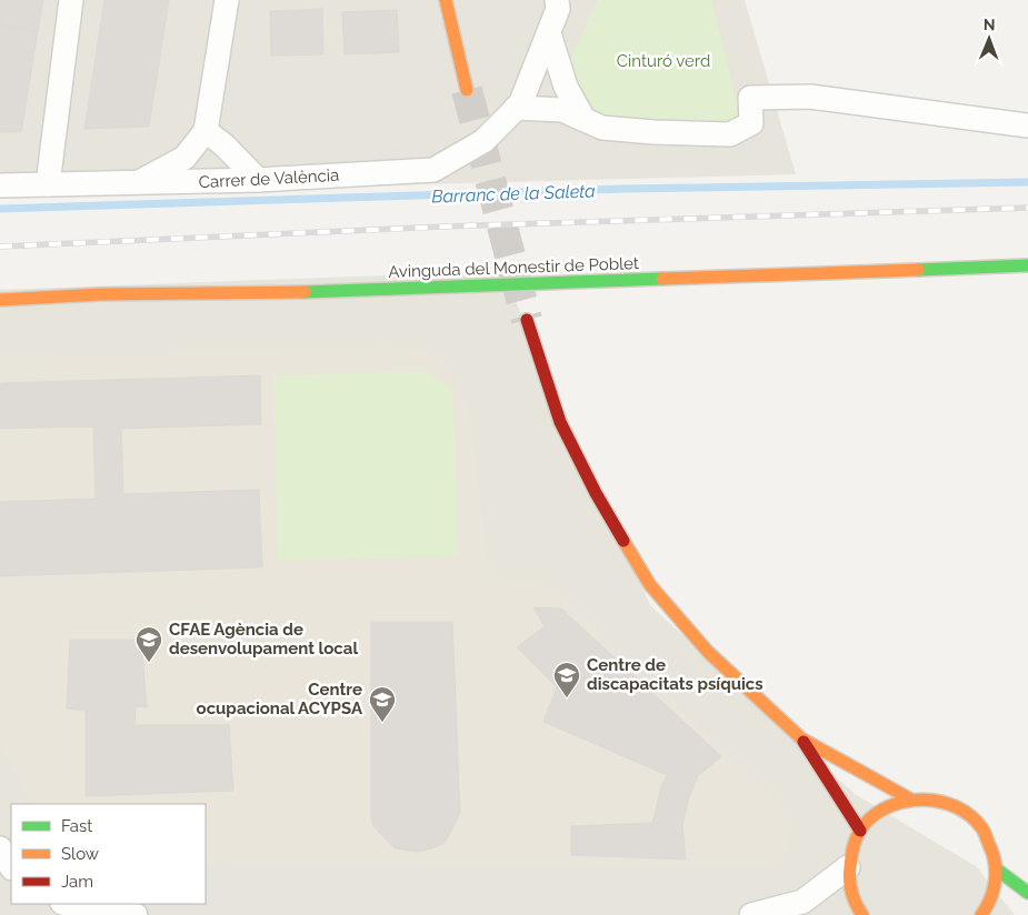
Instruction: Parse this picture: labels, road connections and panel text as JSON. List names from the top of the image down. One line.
{"streets":{"street":["Carrer de València","Avinguda del Monestir de Poblet"]},"water":["Barranc de la Saleta"],"parks":["Cinturó verd"],"places":{"school or university":["CFAE Agència de desenvolupament local","Centre de discapacitats psíquics","Centre ocupacional ACYPSA"]},"legend":["Fast","Slow","Jam"],"north":"top"}
